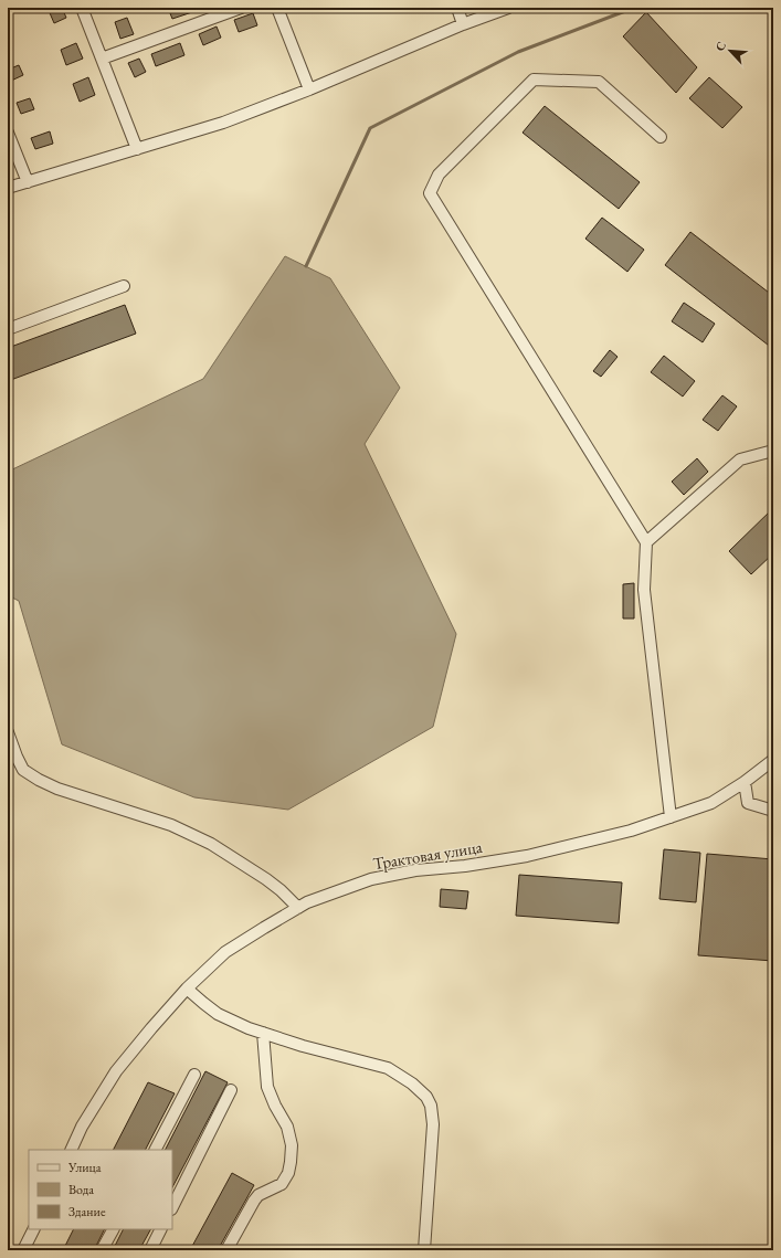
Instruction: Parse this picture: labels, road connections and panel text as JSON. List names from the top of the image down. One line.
{"streets":{"street":["Трактовая улица"]},"legend":["Улица","Вода","Здание"],"north":"top left"}
